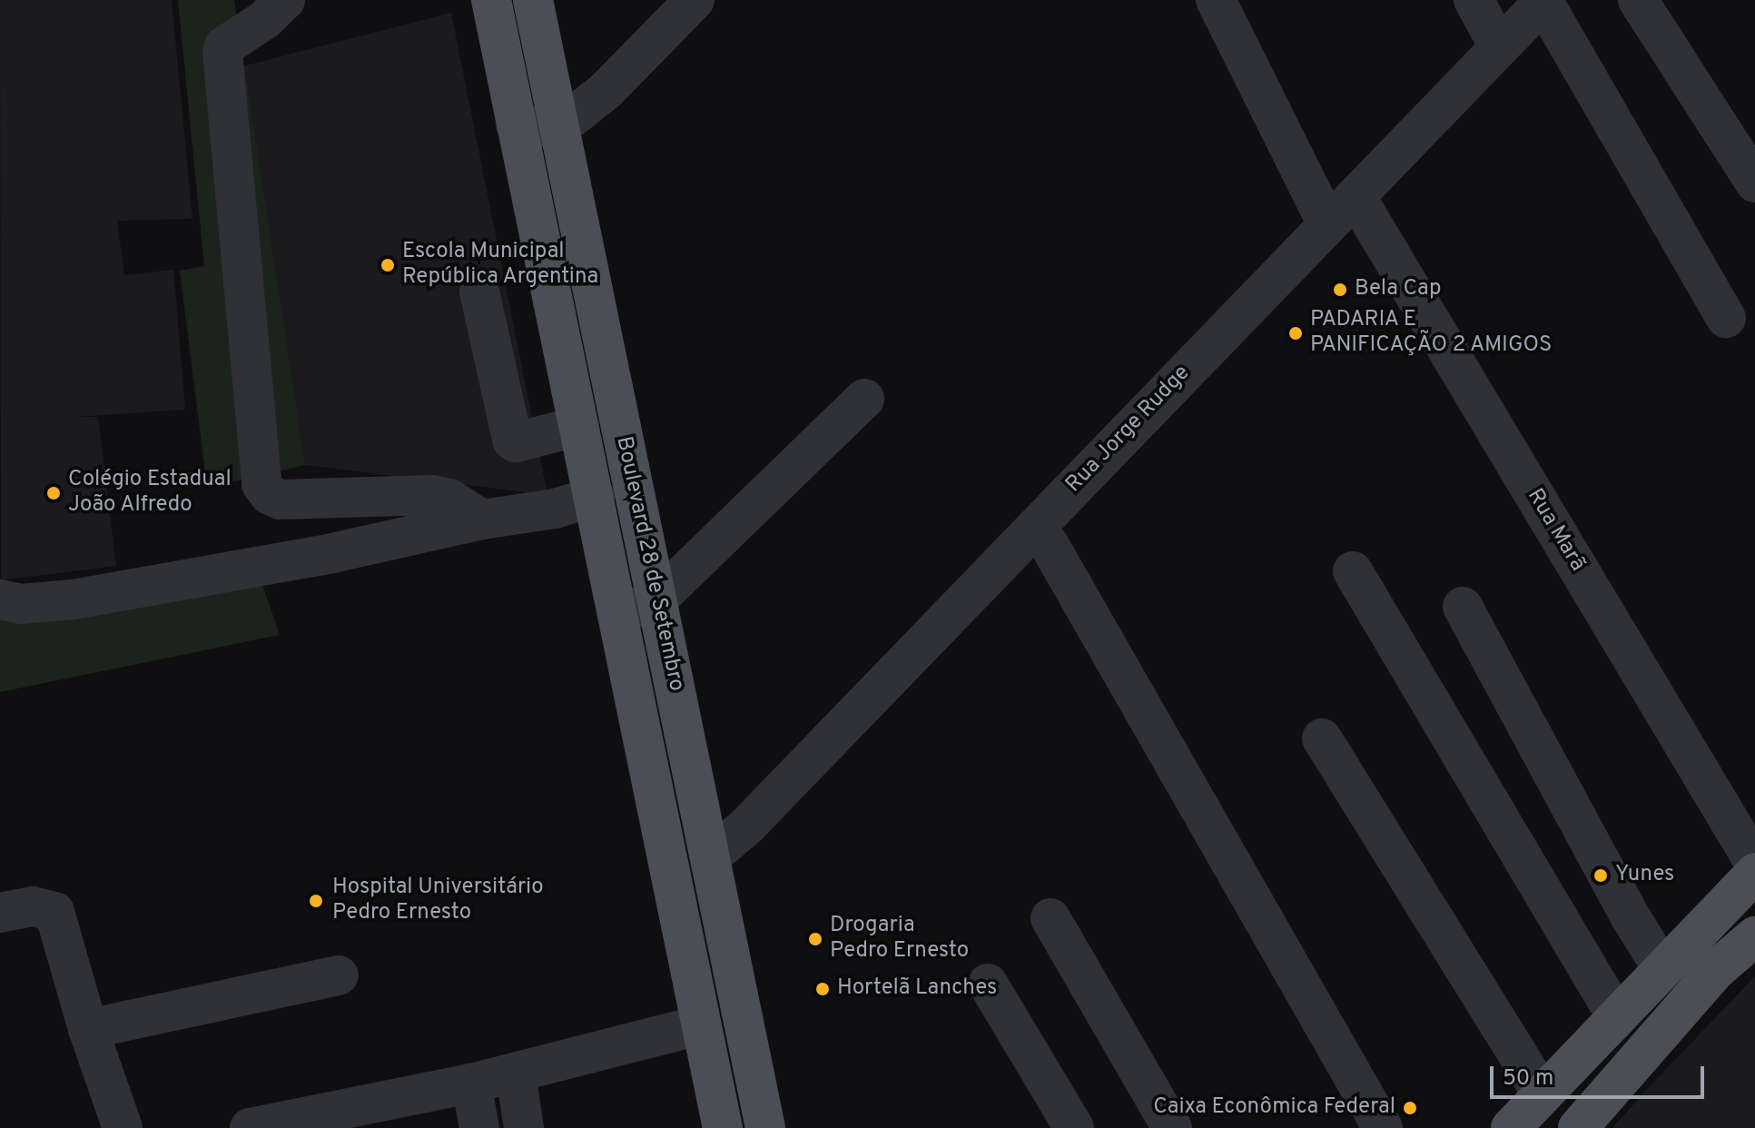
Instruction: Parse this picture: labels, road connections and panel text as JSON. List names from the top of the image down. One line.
{"streets":{"main road":["Boulevard 28 de Setembro"],"street":["Rua Jorge Rudge","Rua Marã"]},"crossings":[["Rua Jorge Rudge","Rua Marã"],["Rua Jorge Rudge","Boulevard 28 de Setembro"]],"places":["Escola Municipal República Argentina","Bela Cap","PADARIA E PANIFICAÇÃO 2 AMIGOS","Colégio Estadual João Alfredo","Yunes","Hospital Universitário Pedro Ernesto","Drogaria Pedro Ernesto","Hortelã Lanches","Caixa Econômica Federal"],"scale_bar":"50 m"}
